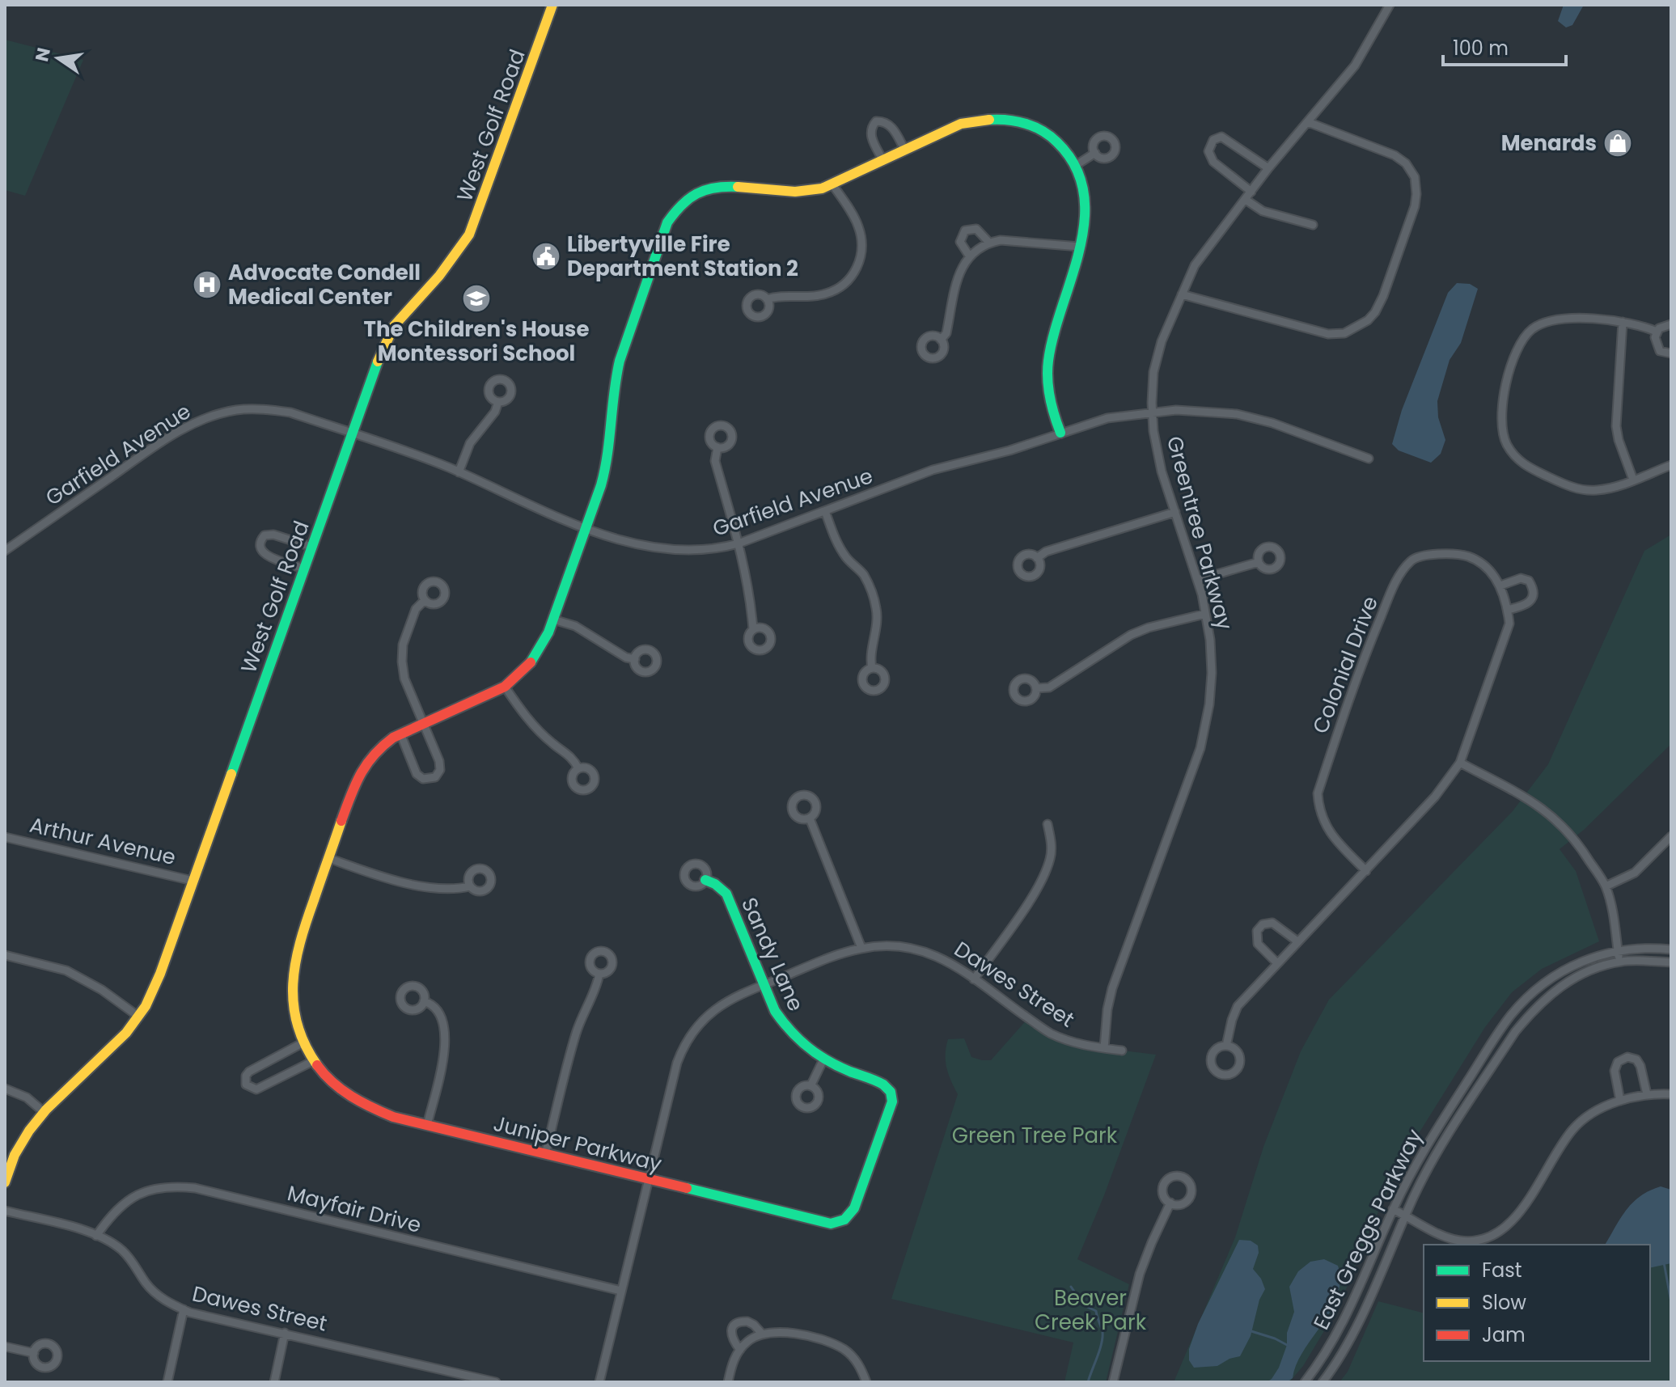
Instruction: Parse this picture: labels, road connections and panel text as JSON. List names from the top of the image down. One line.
{"streets":{"street":["West Golf Road","Garfield Avenue","Greentree Parkway","Colonial Drive","Arthur Avenue","Sandy Lane","Dawes Street","Juniper Parkway","Mayfair Drive","East Greggs Parkway"]},"crossings":[["West Golf Road","Garfield Avenue"],["West Golf Road","Arthur Avenue"],["Garfield Avenue","Greentree Parkway"],["Garfield Avenue","Juniper Parkway"],["Greentree Parkway","Dawes Street"],["Sandy Lane","Dawes Street"],["Sandy Lane","Juniper Parkway"],["Dawes Street","Juniper Parkway"],["Dawes Street","Mayfair Drive"]],"parks":["Green Tree Park","Beaver Creek Park"],"places":{"shop":["Menards"],"public building":["Libertyville Fire Department Station 2"],"hospital":["Advocate Condell Medical Center"],"school or university":["The Children's House Montessori School"]},"legend":["Fast","Slow","Jam"],"scale_bar":"100 m","north":"left"}
